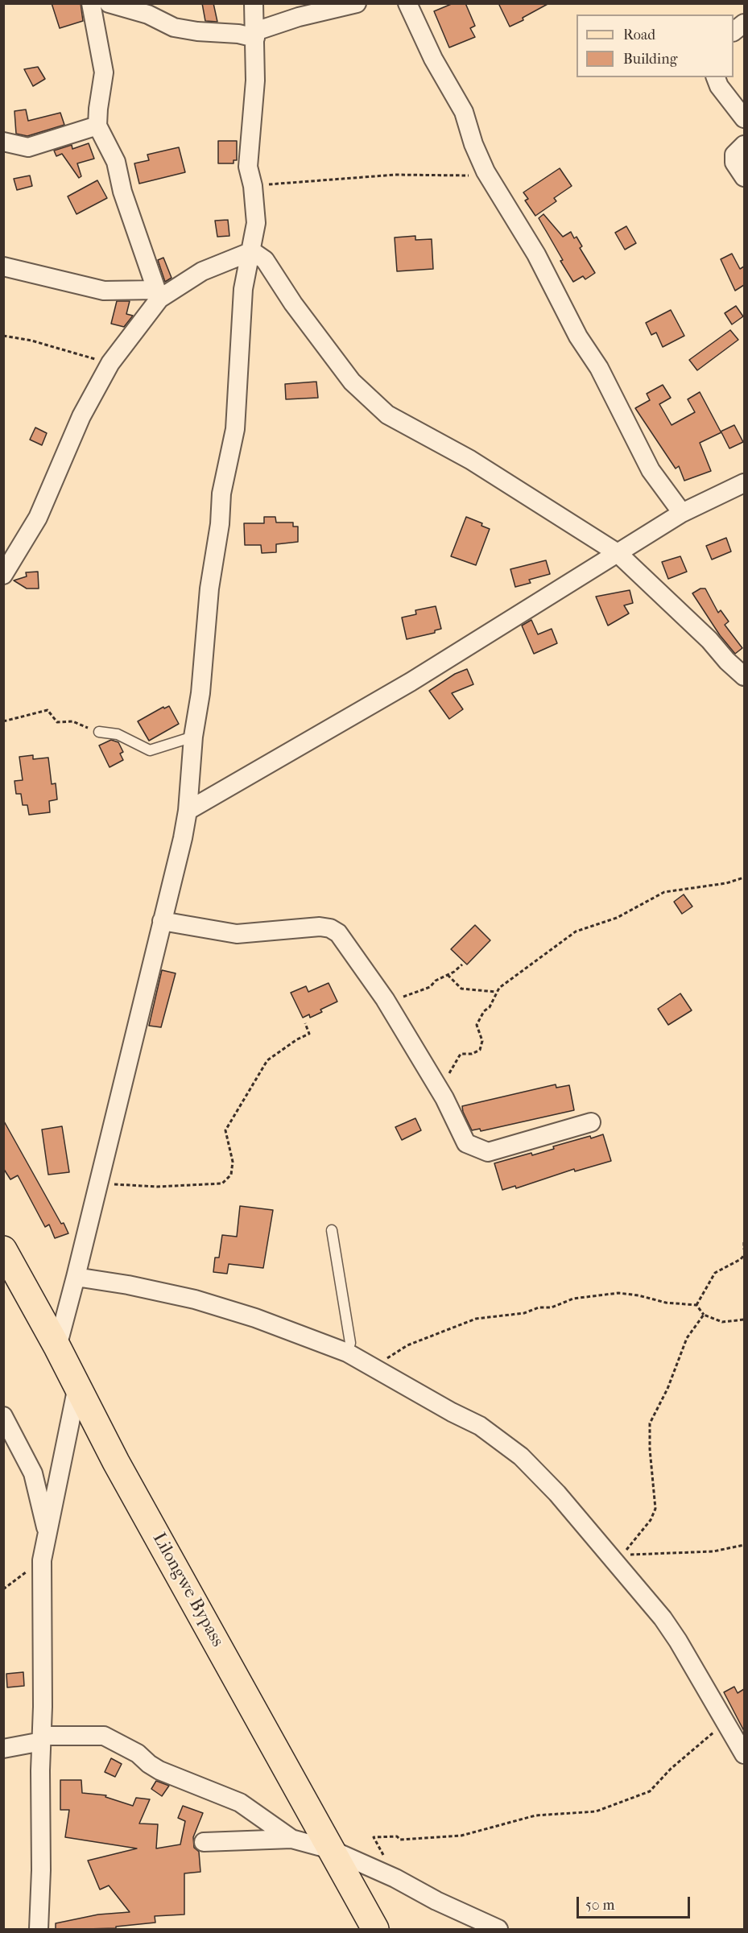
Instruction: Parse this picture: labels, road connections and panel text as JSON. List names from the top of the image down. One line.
{"streets":{"main road":["Lilongwe Bypass"]},"legend":["Road","Building"],"scale_bar":"50 m"}
